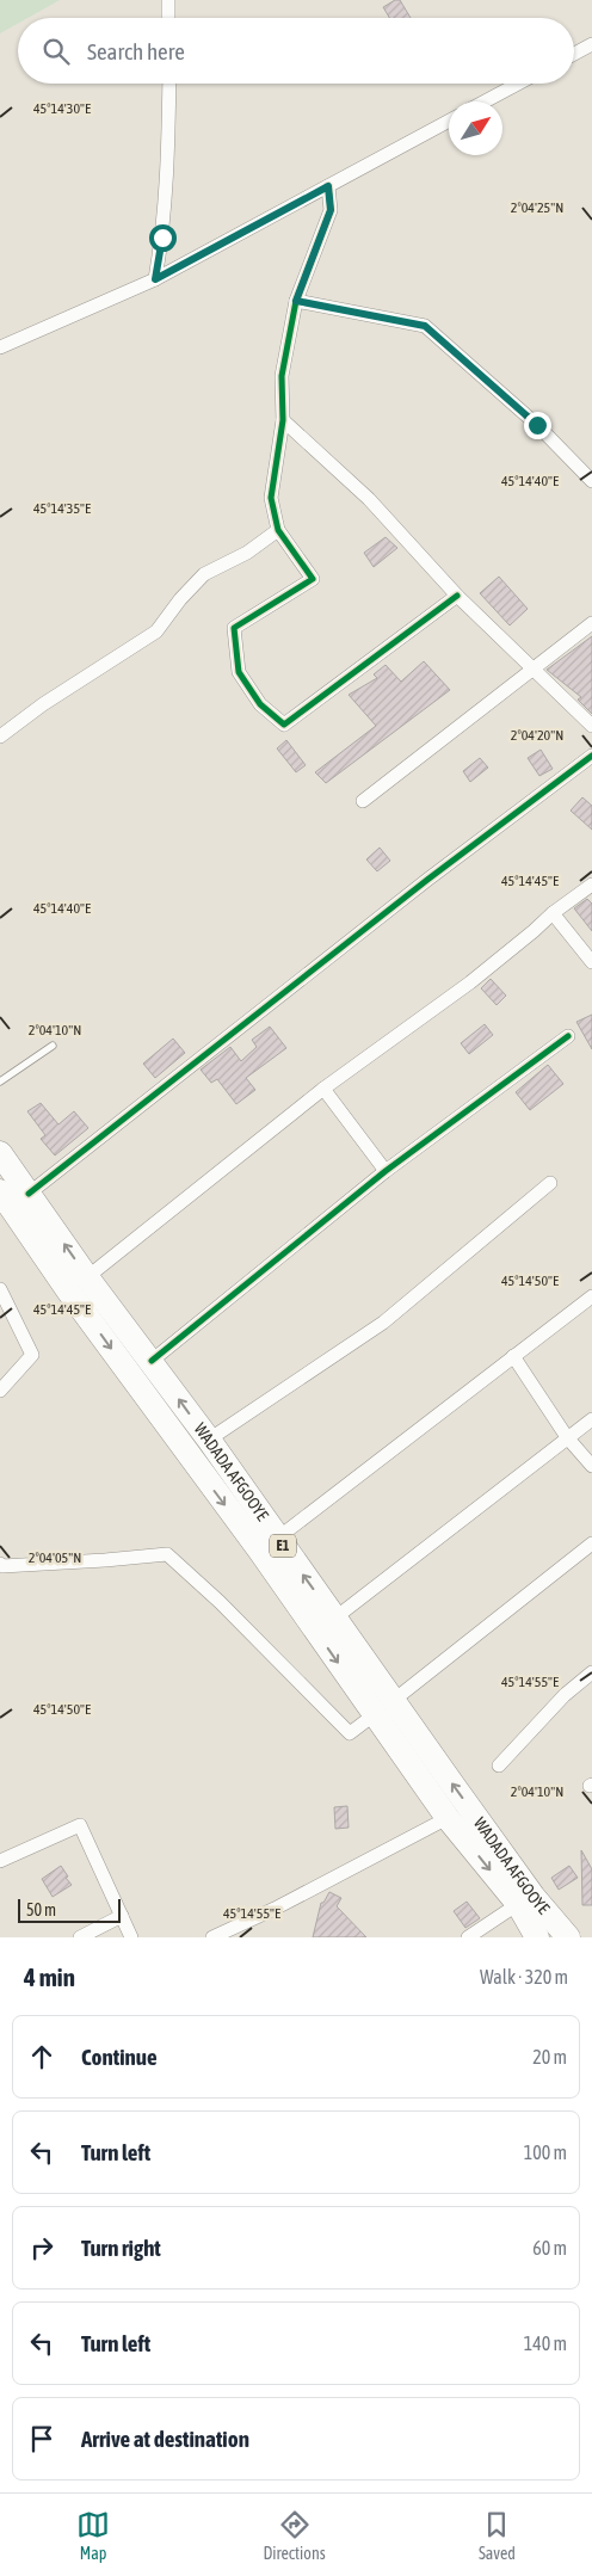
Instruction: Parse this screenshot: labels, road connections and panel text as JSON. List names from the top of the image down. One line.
{"streets":{"highway":["WADADA AFGOOYE","E1"]},"scale_bar":"50 m","north":"top right","page":{"search":"Search here","scale":"50 m","heading":["4 min","Walk · 320 m"],"list":[["Continue","20 m"],["Turn left","100 m"],["Turn right","60 m"],["Turn left","140 m"],"Arrive at destination"],"nav":["Map","Directions","Saved"]},"coordinates":["45°14'30\"E","2°04'25\"N","45°14'40\"E","45°14'35\"E","2°04'20\"N","45°14'45\"E","2°04'10\"N","45°14'50\"E","2°04'05\"N","45°14'55\"E"]}
